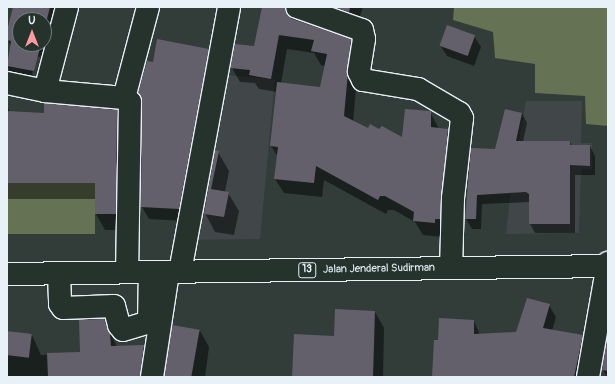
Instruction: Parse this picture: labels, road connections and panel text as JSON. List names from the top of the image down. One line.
{"streets":{"main road":["Jalan Jenderal Sudirman","13"]},"north":"top"}
